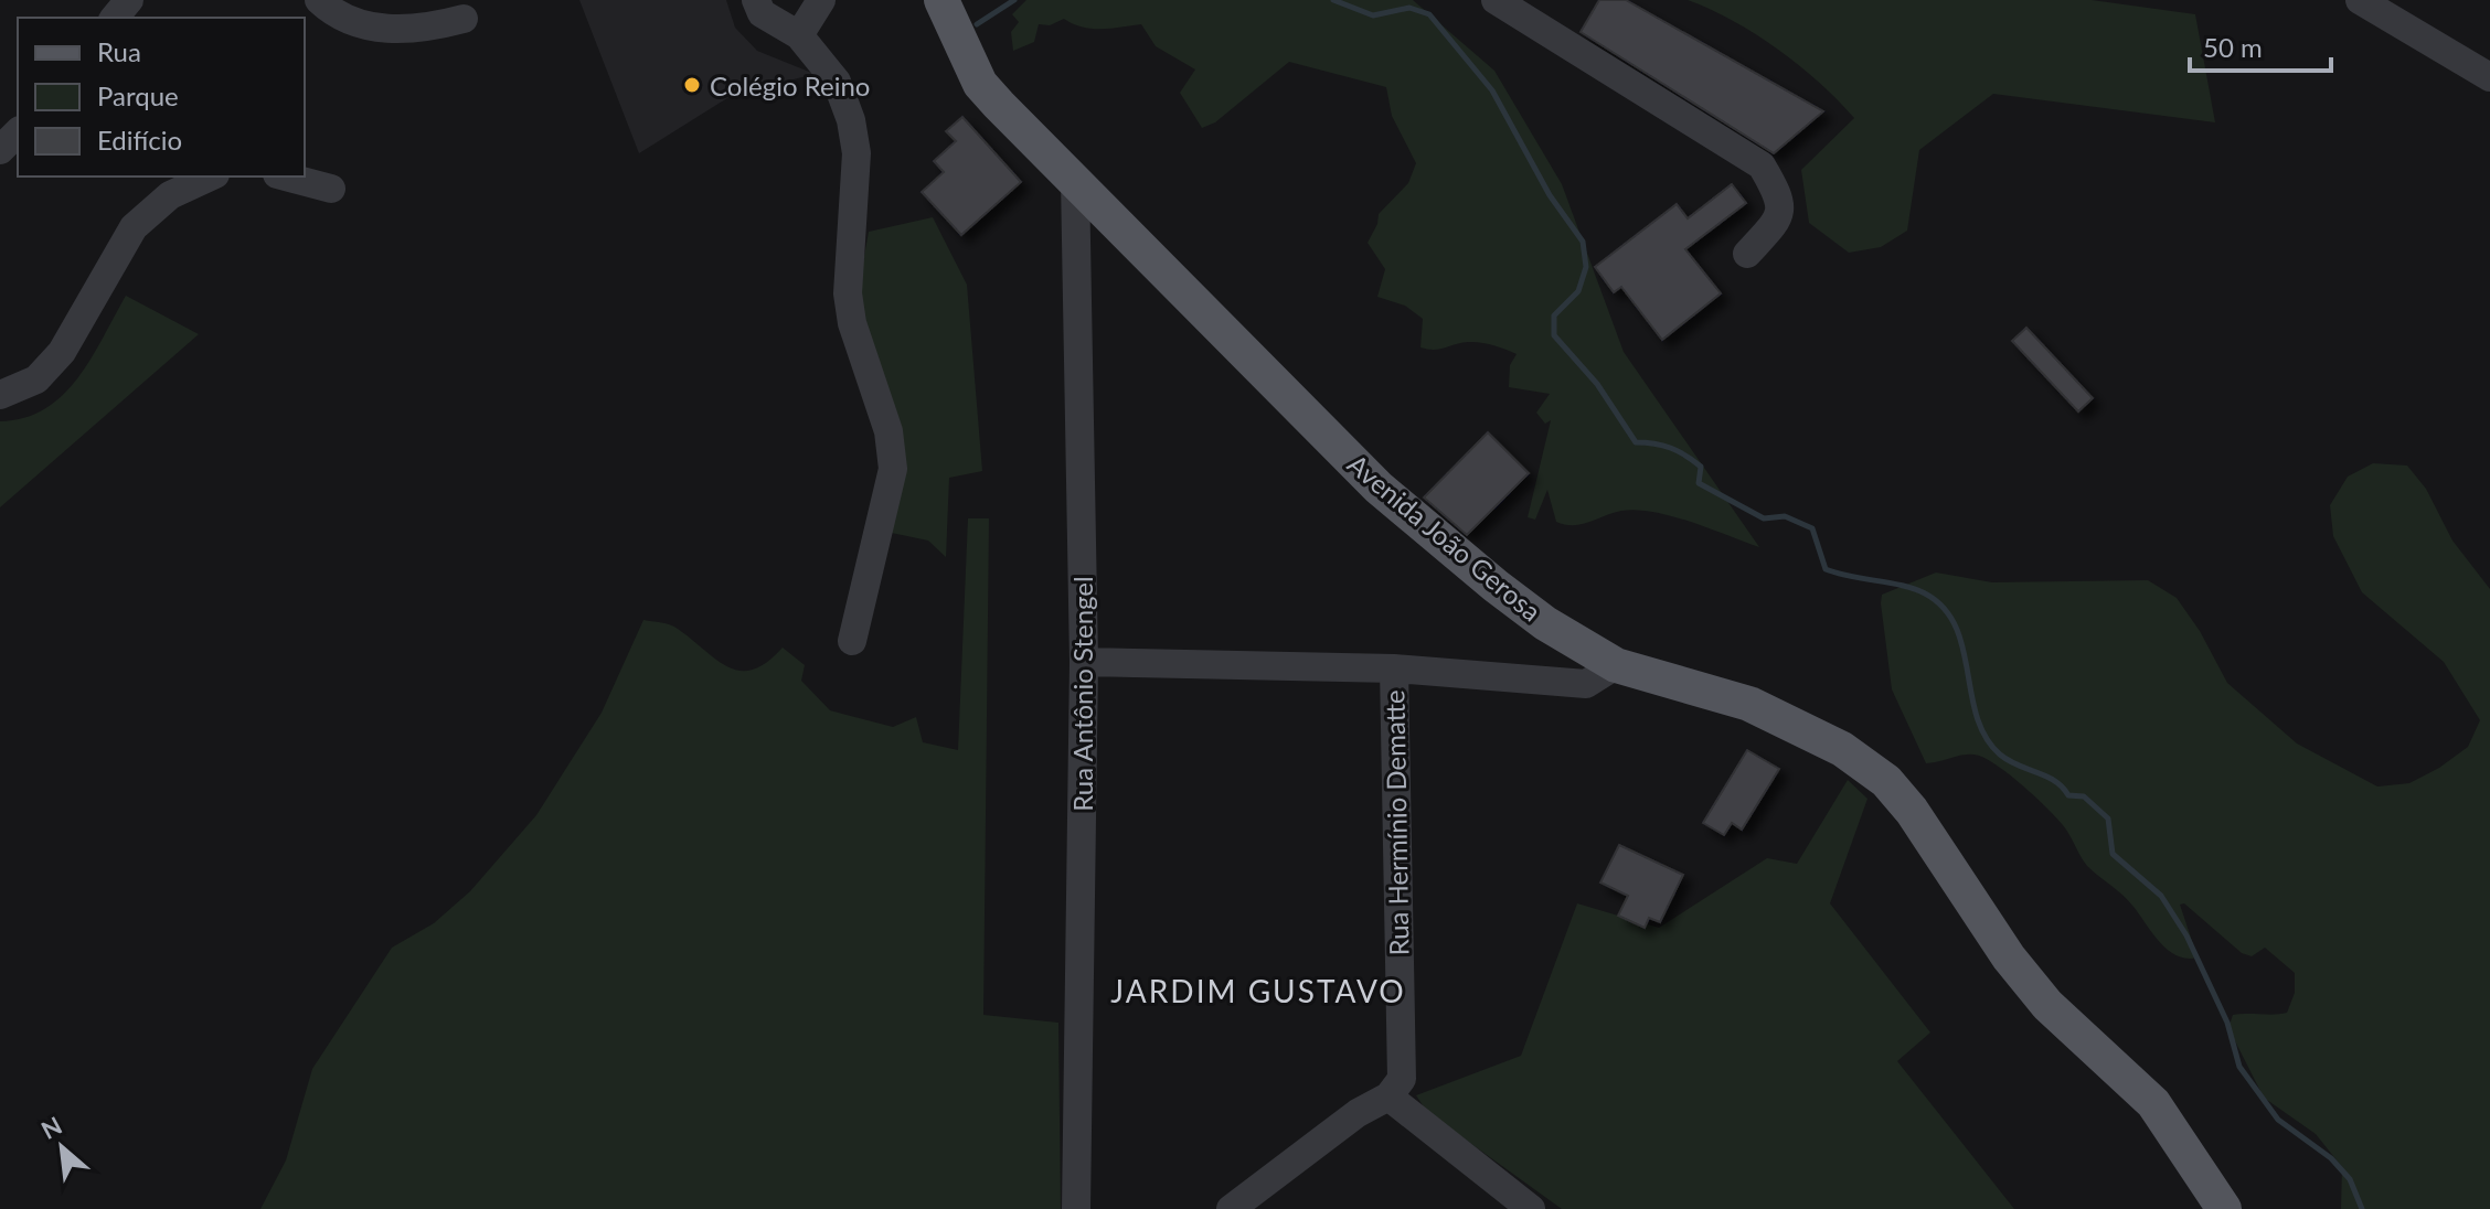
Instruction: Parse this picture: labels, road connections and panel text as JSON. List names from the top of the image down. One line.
{"streets":{"main road":["Avenida João Gerosa"],"street":["Rua Antônio Stengel","Rua Hermínio Dematte"]},"crossings":[["Avenida João Gerosa","Rua Antônio Stengel"]],"districts":["JARDIM GUSTAVO"],"places":["Colégio Reino"],"legend":["Rua","Parque","Edifício"],"scale_bar":"50 m","north":"top left"}
